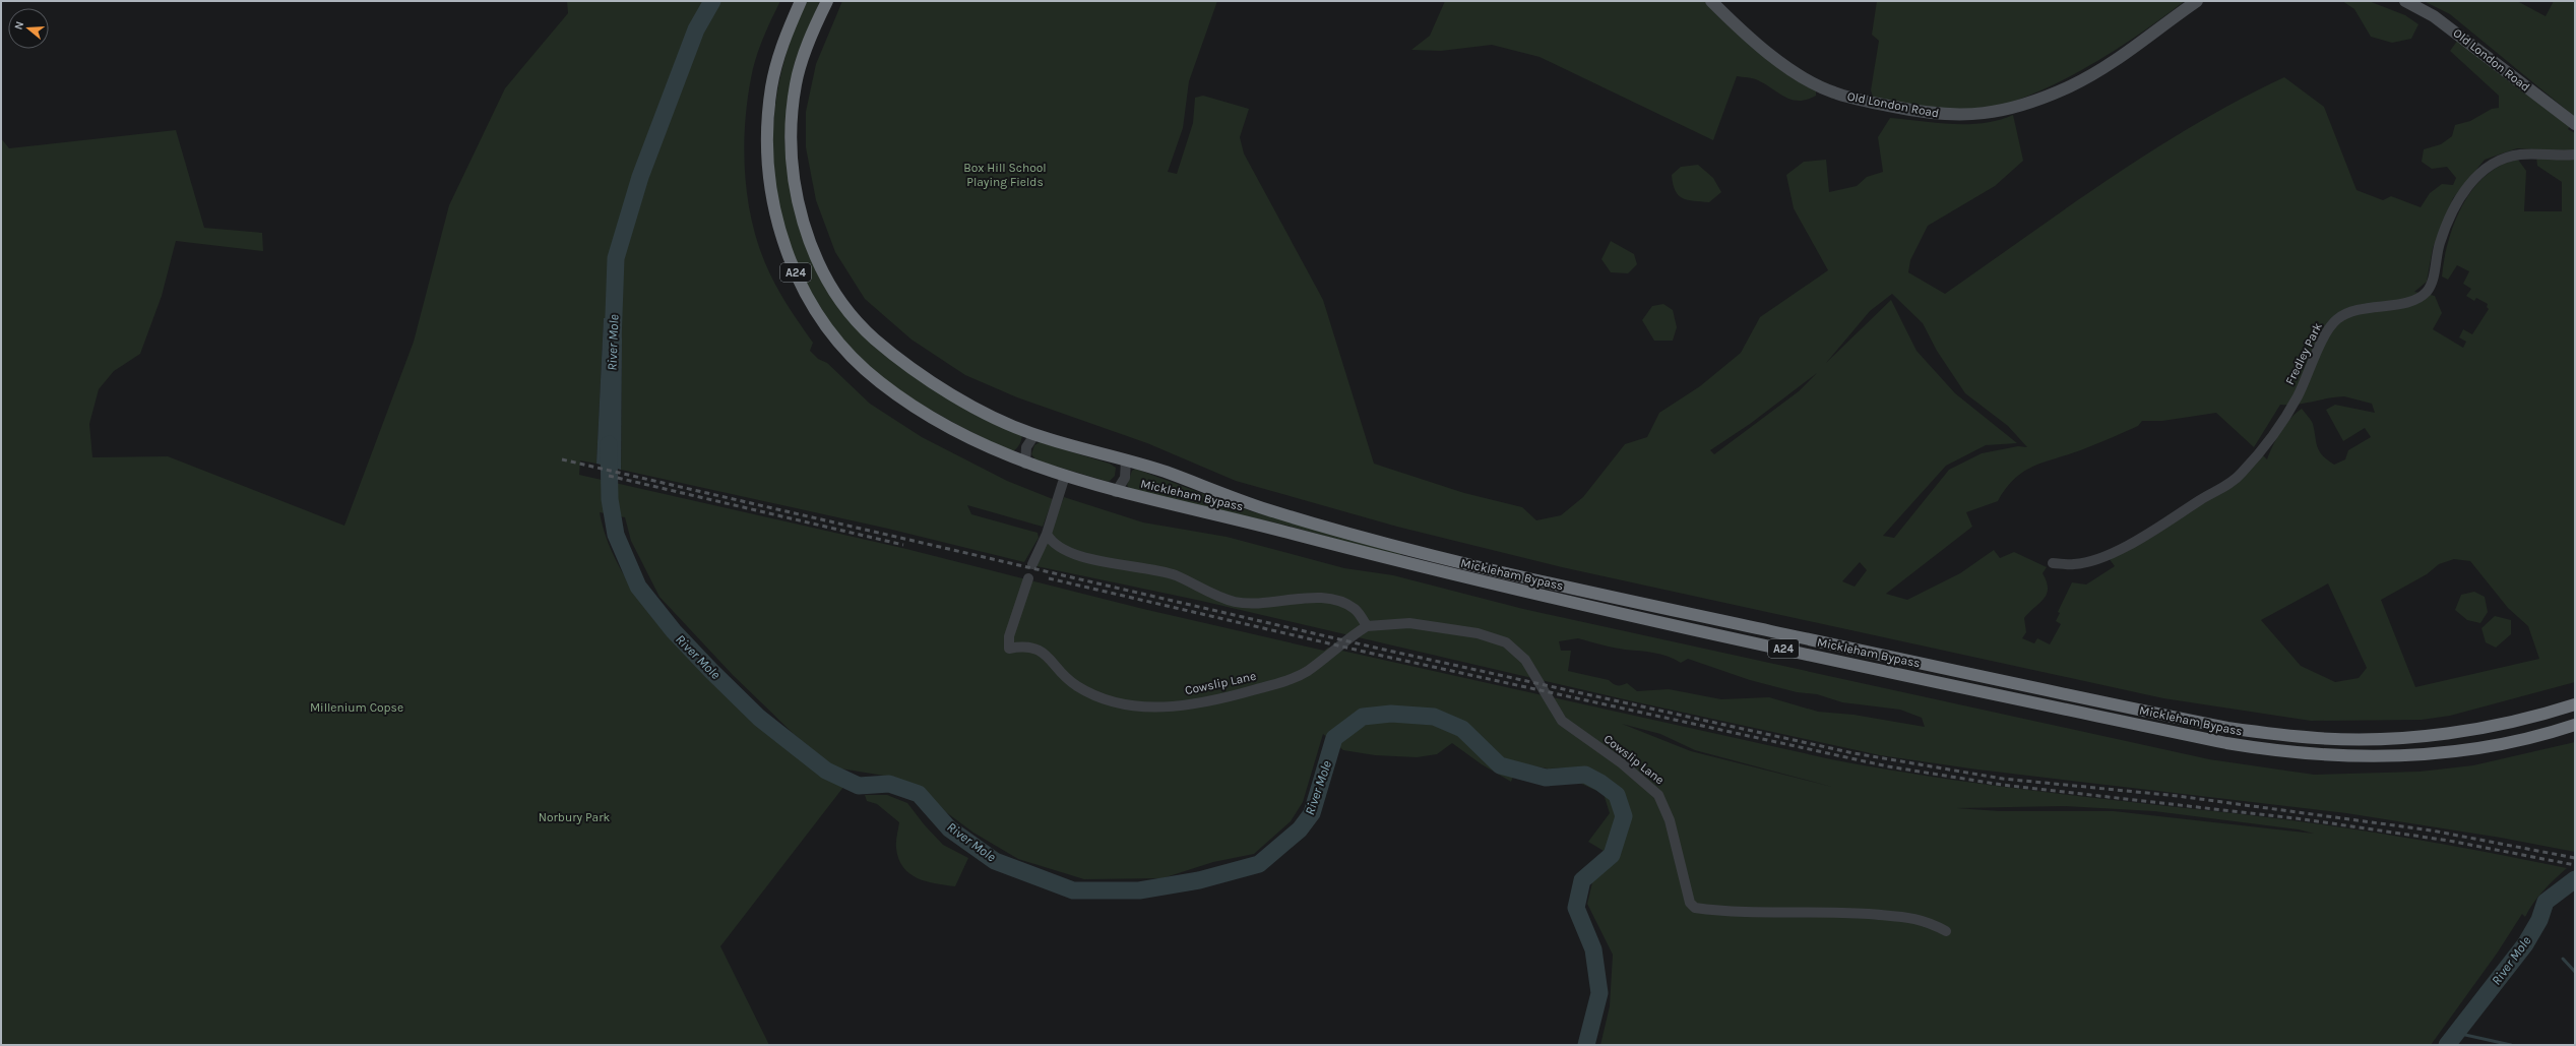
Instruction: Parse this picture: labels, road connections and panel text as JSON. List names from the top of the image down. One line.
{"streets":{"highway":["A24","Mickleham Bypass"],"main road":["Old London Road"],"street":["Fredley Park","Cowslip Lane"]},"water":["River Mole"],"parks":["Box Hill School Playing Fields","Millenium Copse","Norbury Park"],"north":"left"}
